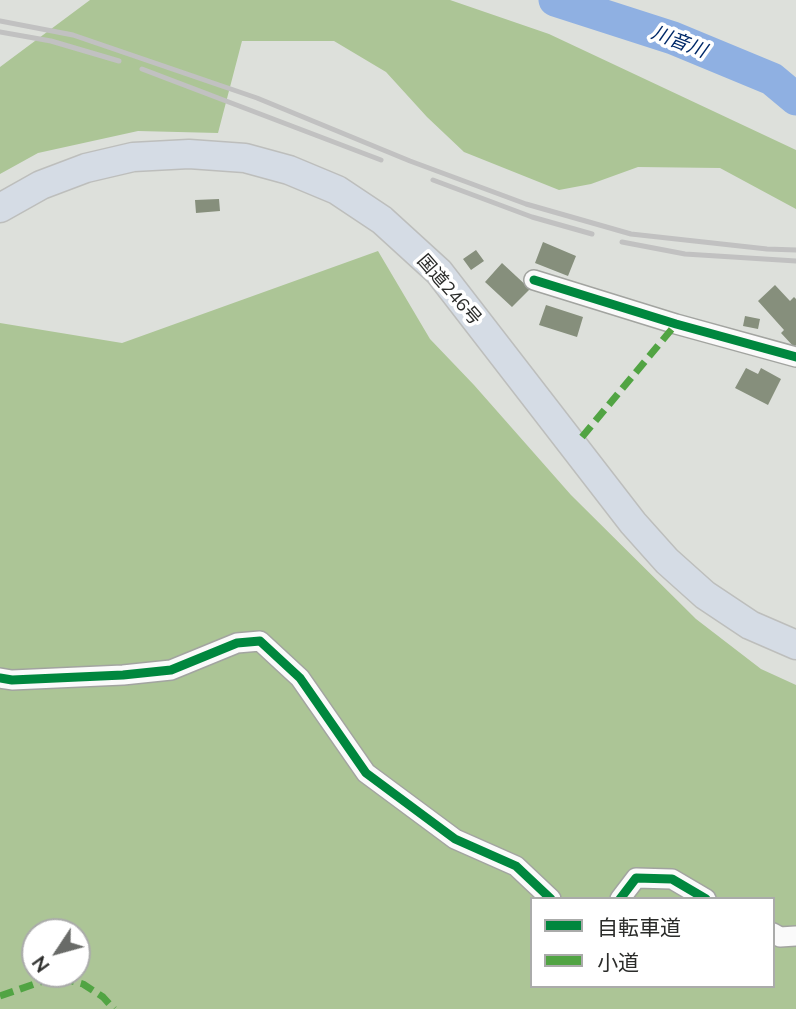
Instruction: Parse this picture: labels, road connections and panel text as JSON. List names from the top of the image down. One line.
{"streets":{"highway":["国道246号"]},"water":["川音川"],"legend":["自転車道","小道"],"north":"bottom left"}
